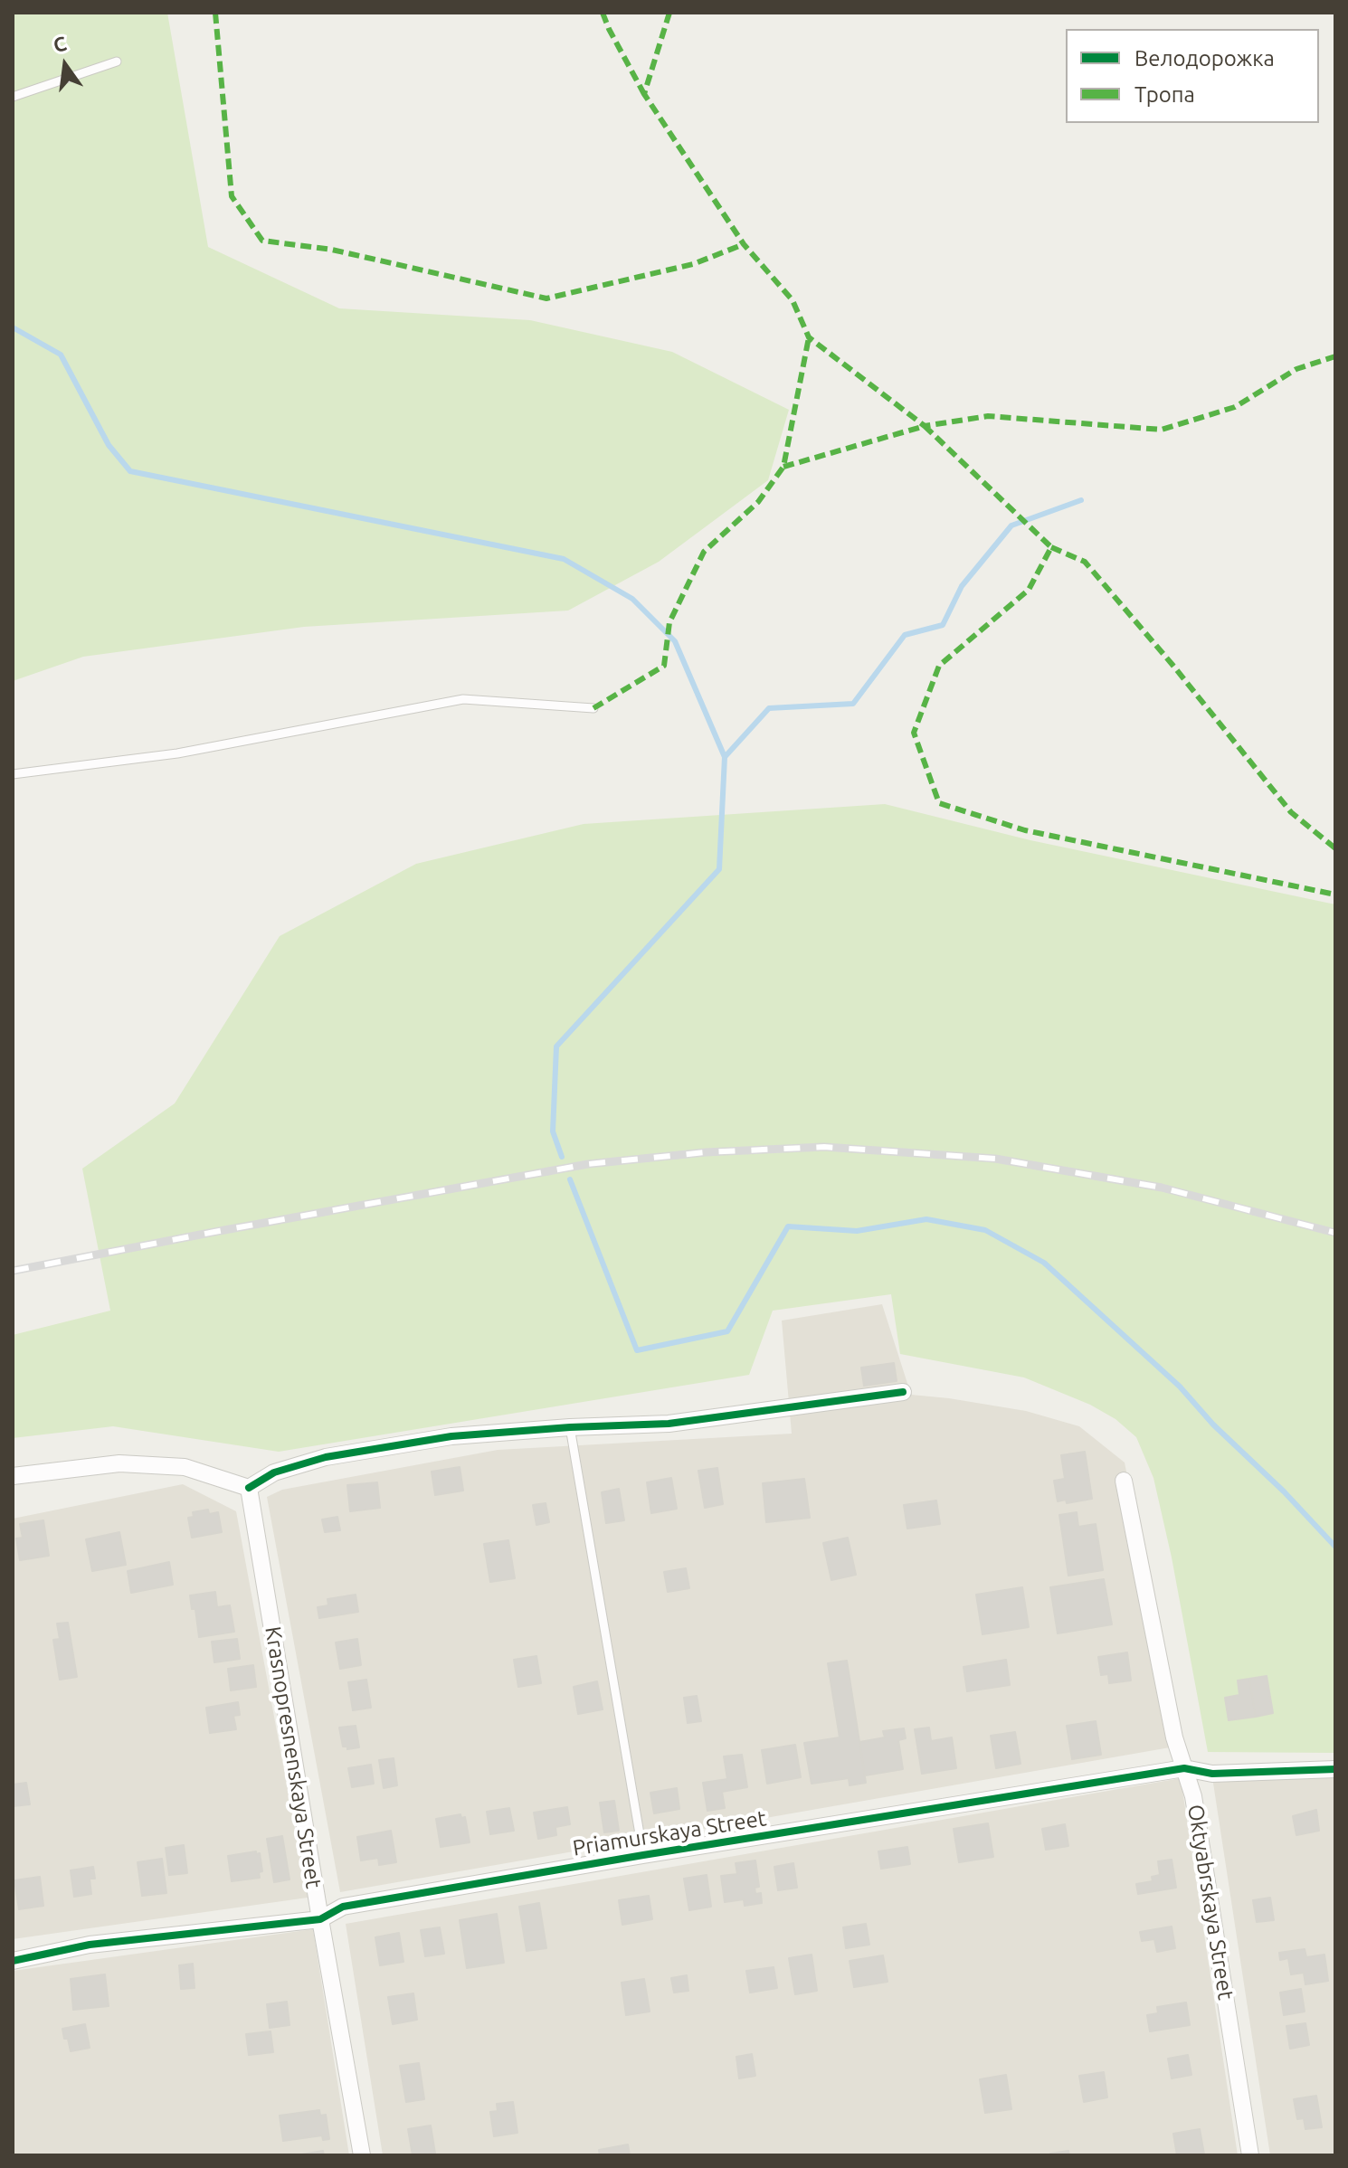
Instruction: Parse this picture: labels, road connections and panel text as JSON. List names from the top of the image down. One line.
{"streets":{"street":["Krasnopresnenskaya Street","Priamurskaya Street","Oktyabrskaya Street"]},"crossings":[["Krasnopresnenskaya Street","Priamurskaya Street"],["Priamurskaya Street","Oktyabrskaya Street"]],"legend":["Велодорожка","Тропа"],"north":"top"}
